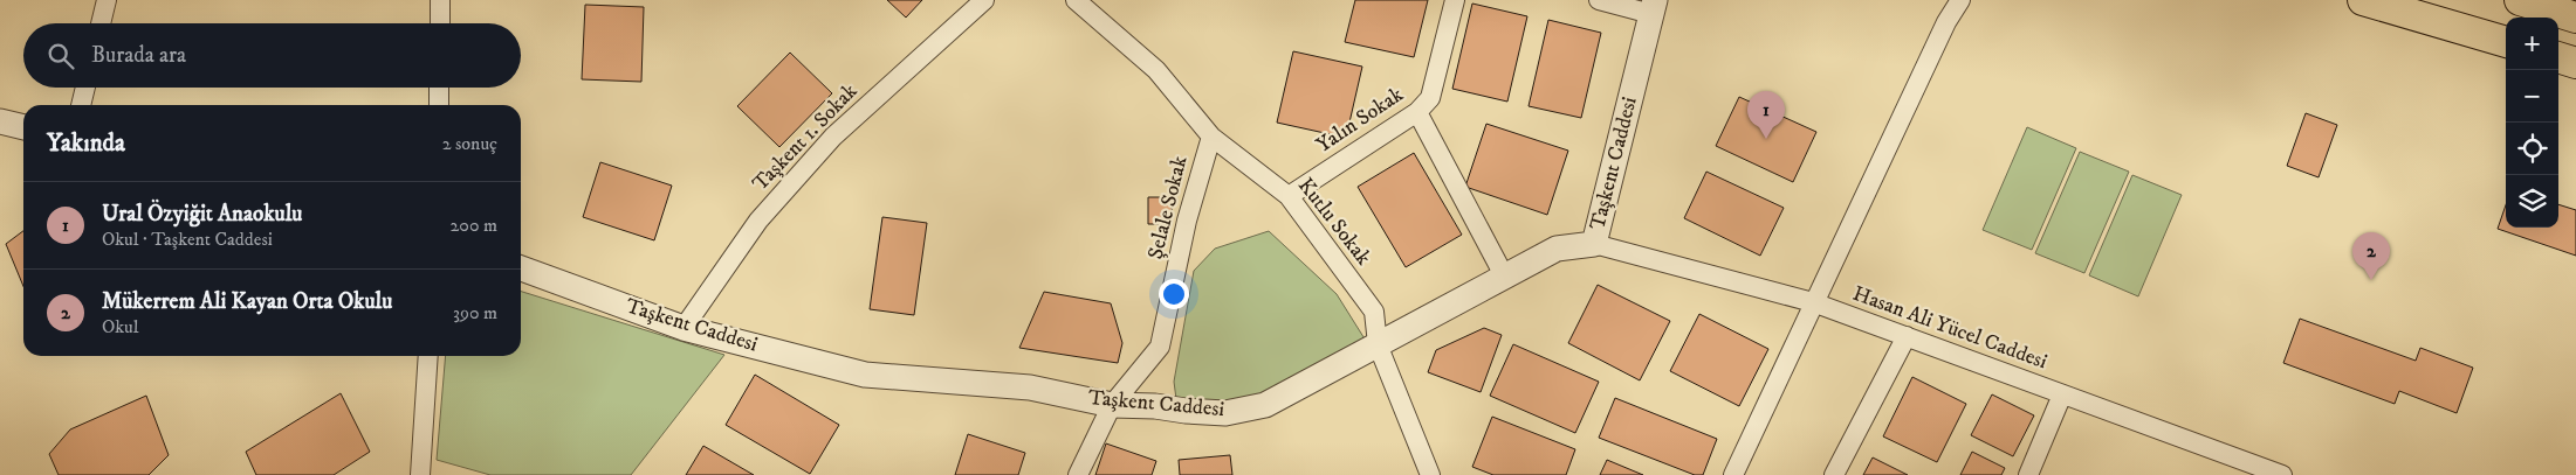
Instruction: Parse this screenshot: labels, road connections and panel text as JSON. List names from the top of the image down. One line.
{"streets":{"street":["Yalın Sokak","Taşkent 1. Sokak","Taşkent Caddesi","Şelale Sokak","Kutlu Sokak","Hasan Ali Yücel Caddesi"]},"crossings":[["Yalın Sokak","Kutlu Sokak"],["Taşkent 1. Sokak","Taşkent Caddesi"],["Taşkent Caddesi","Şelale Sokak"],["Taşkent Caddesi","Kutlu Sokak"],["Taşkent Caddesi","Hasan Ali Yücel Caddesi"],["Şelale Sokak","Kutlu Sokak"]],"page":{"map_buttons":["+","−"],"search":"Burada ara","pins":["1","2"],"heading":["Yakında","2 sonuç"],"list":[{"mark":"1","name":"Ural Özyiğit Anaokulu","note":"Okul · Taşkent Caddesi","value":"200 m"},{"mark":"2","name":"Mükerrem Ali Kayan Orta Okulu","note":"Okul","value":"390 m"}]}}
